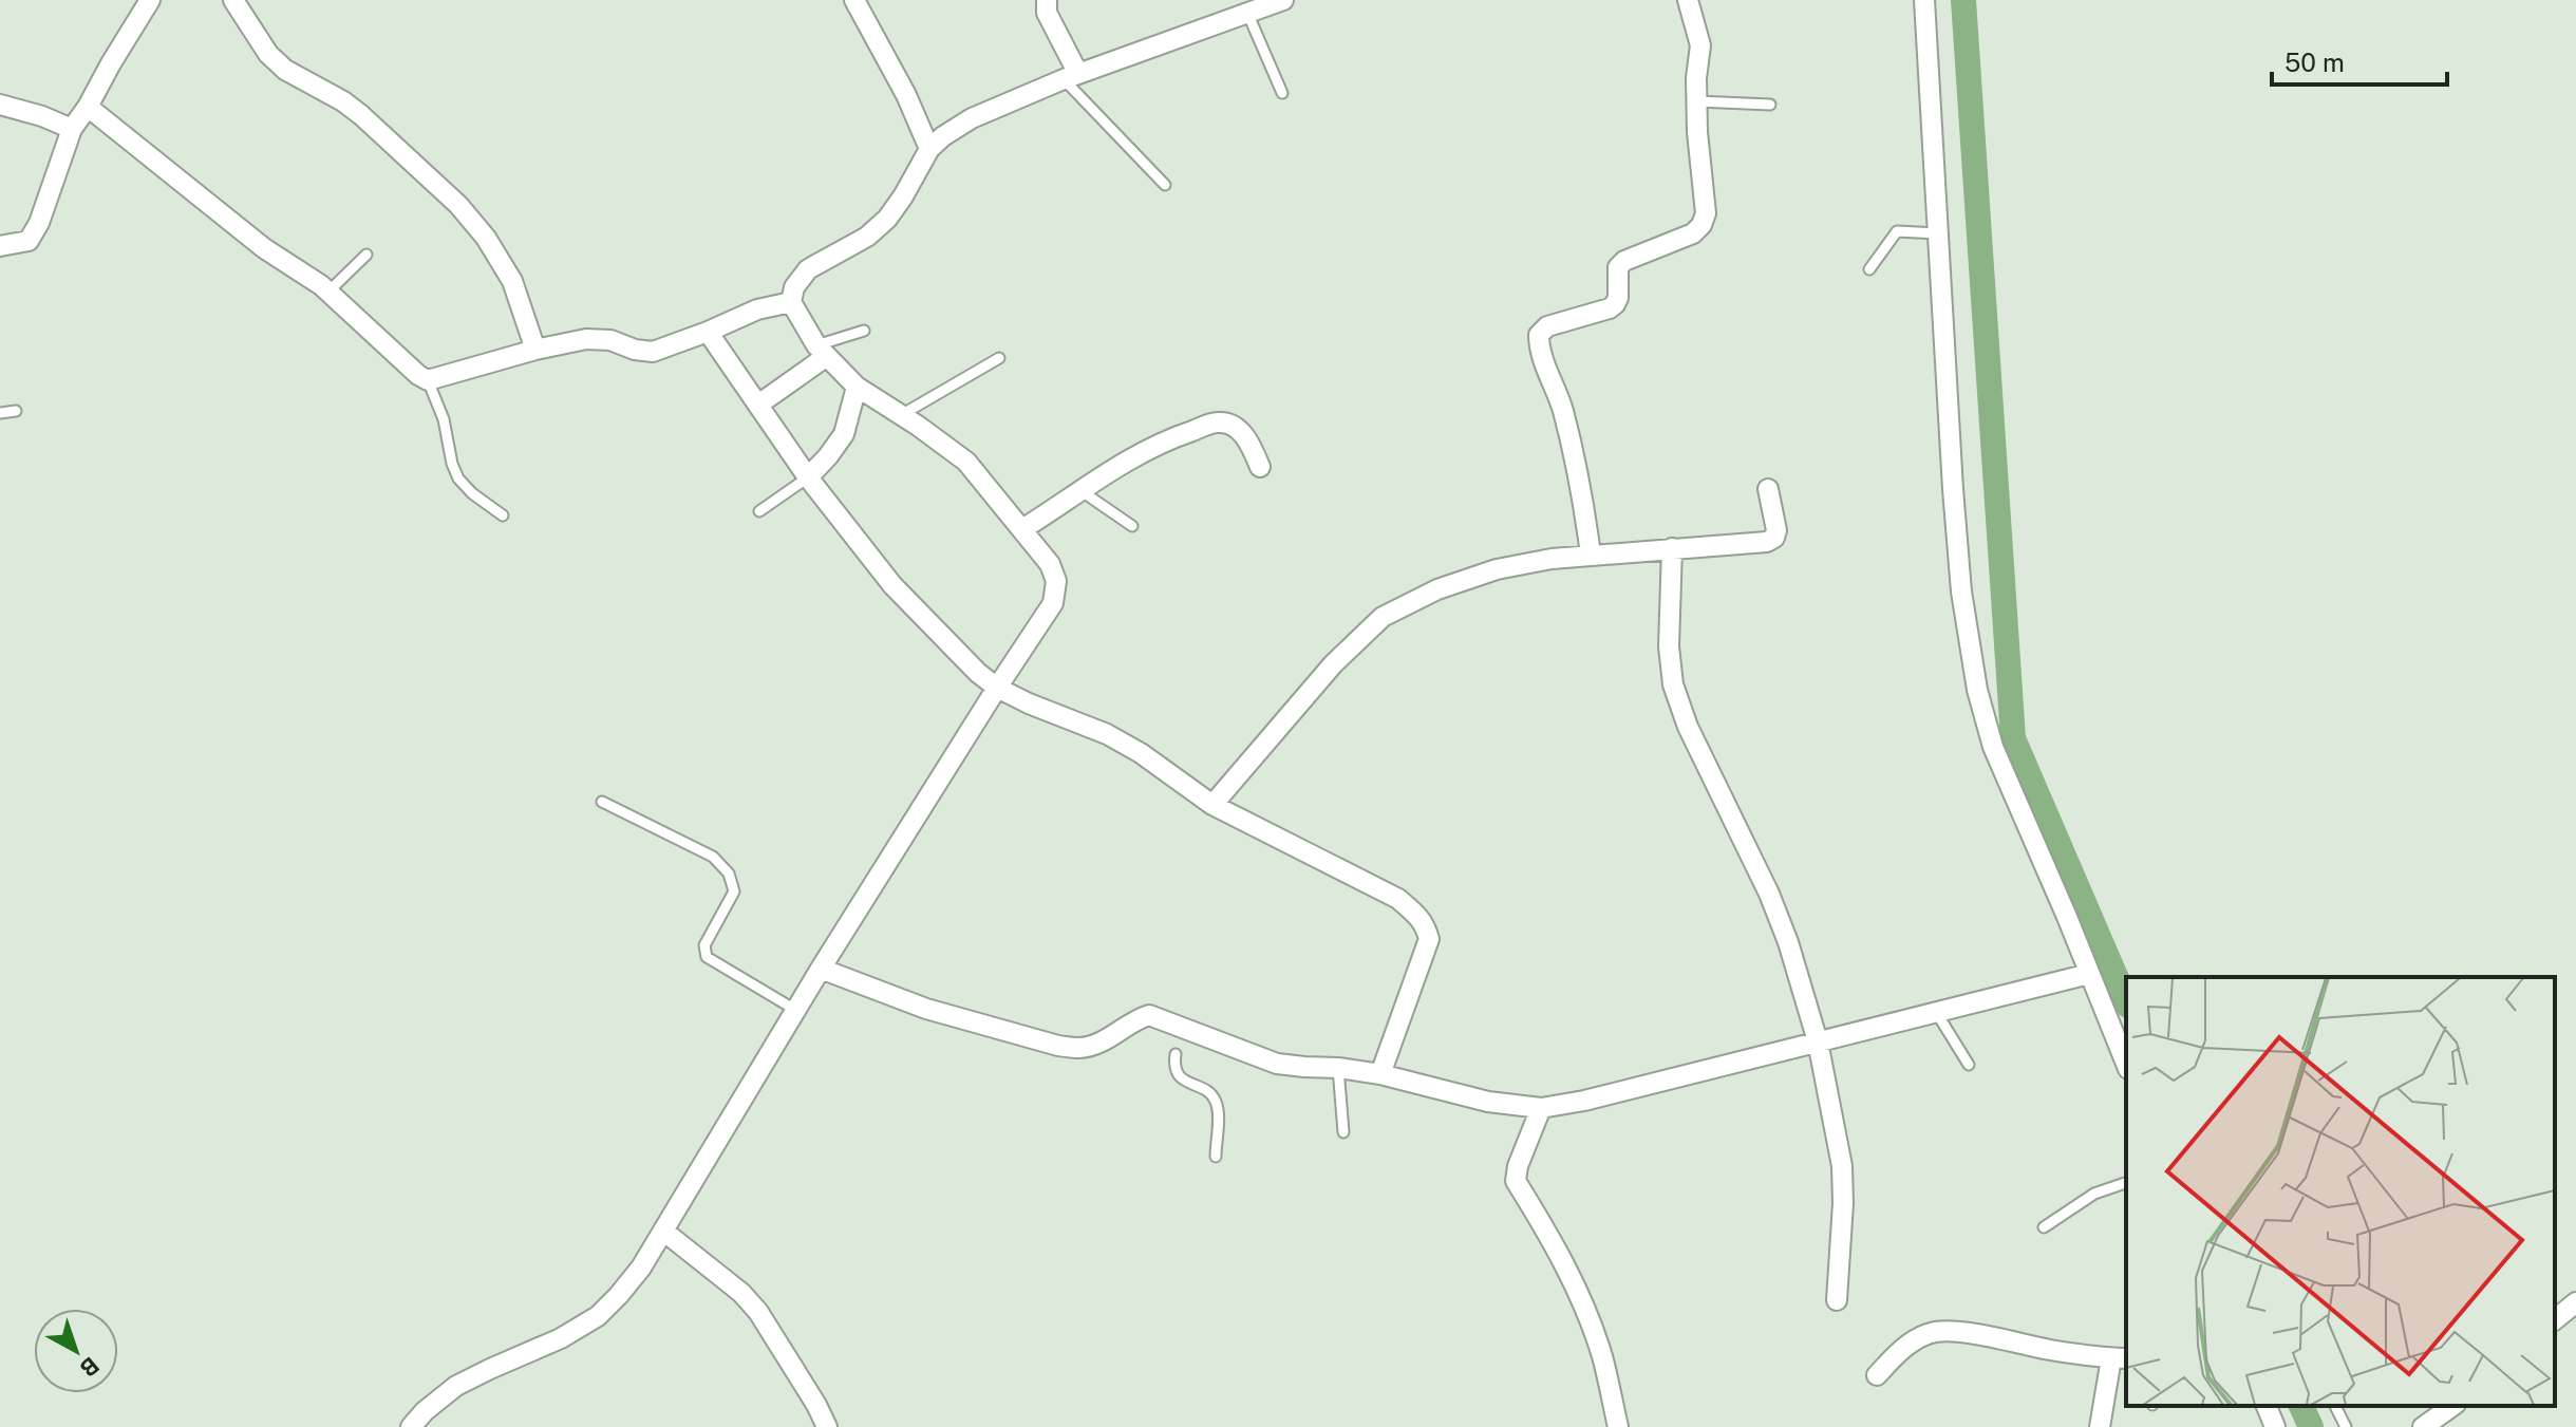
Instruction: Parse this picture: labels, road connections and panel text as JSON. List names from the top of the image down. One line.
{"scale_bar":"50 m","north":"bottom right"}
